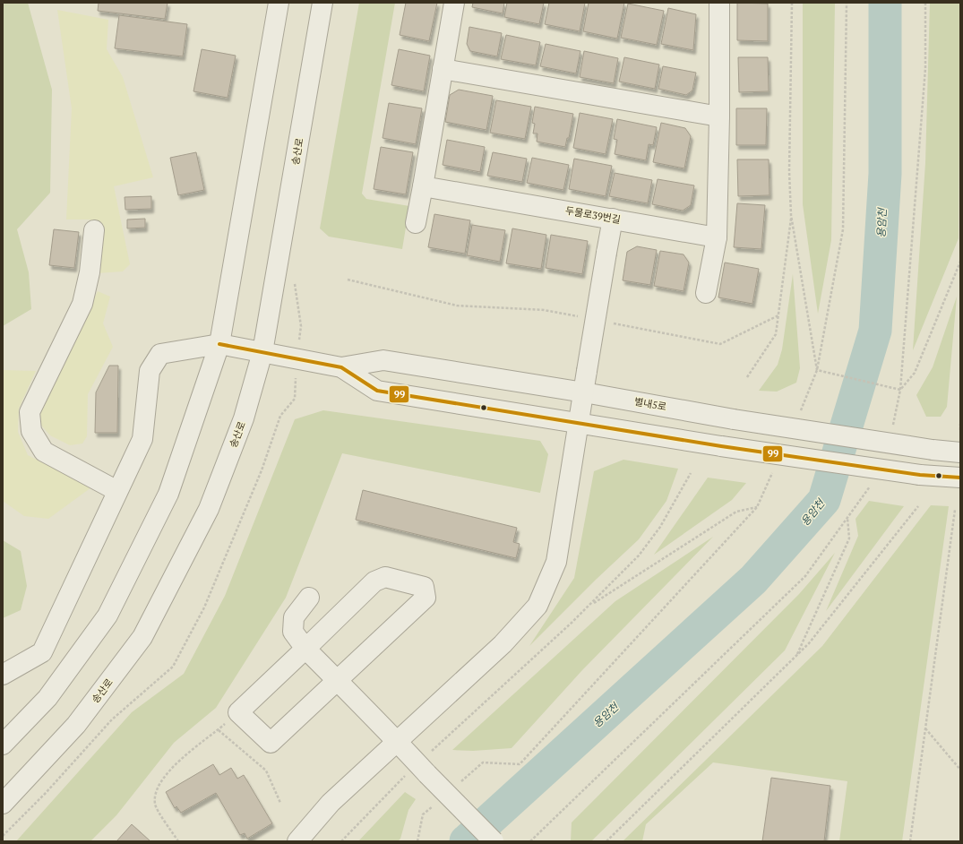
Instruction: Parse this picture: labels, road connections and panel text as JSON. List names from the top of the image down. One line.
{"streets":{"street":["송산로","두물로39번길","별내5로"]},"crossings":[["송산로","별내5로"]],"water":["용암천"],"lines":["transit line 99"]}
